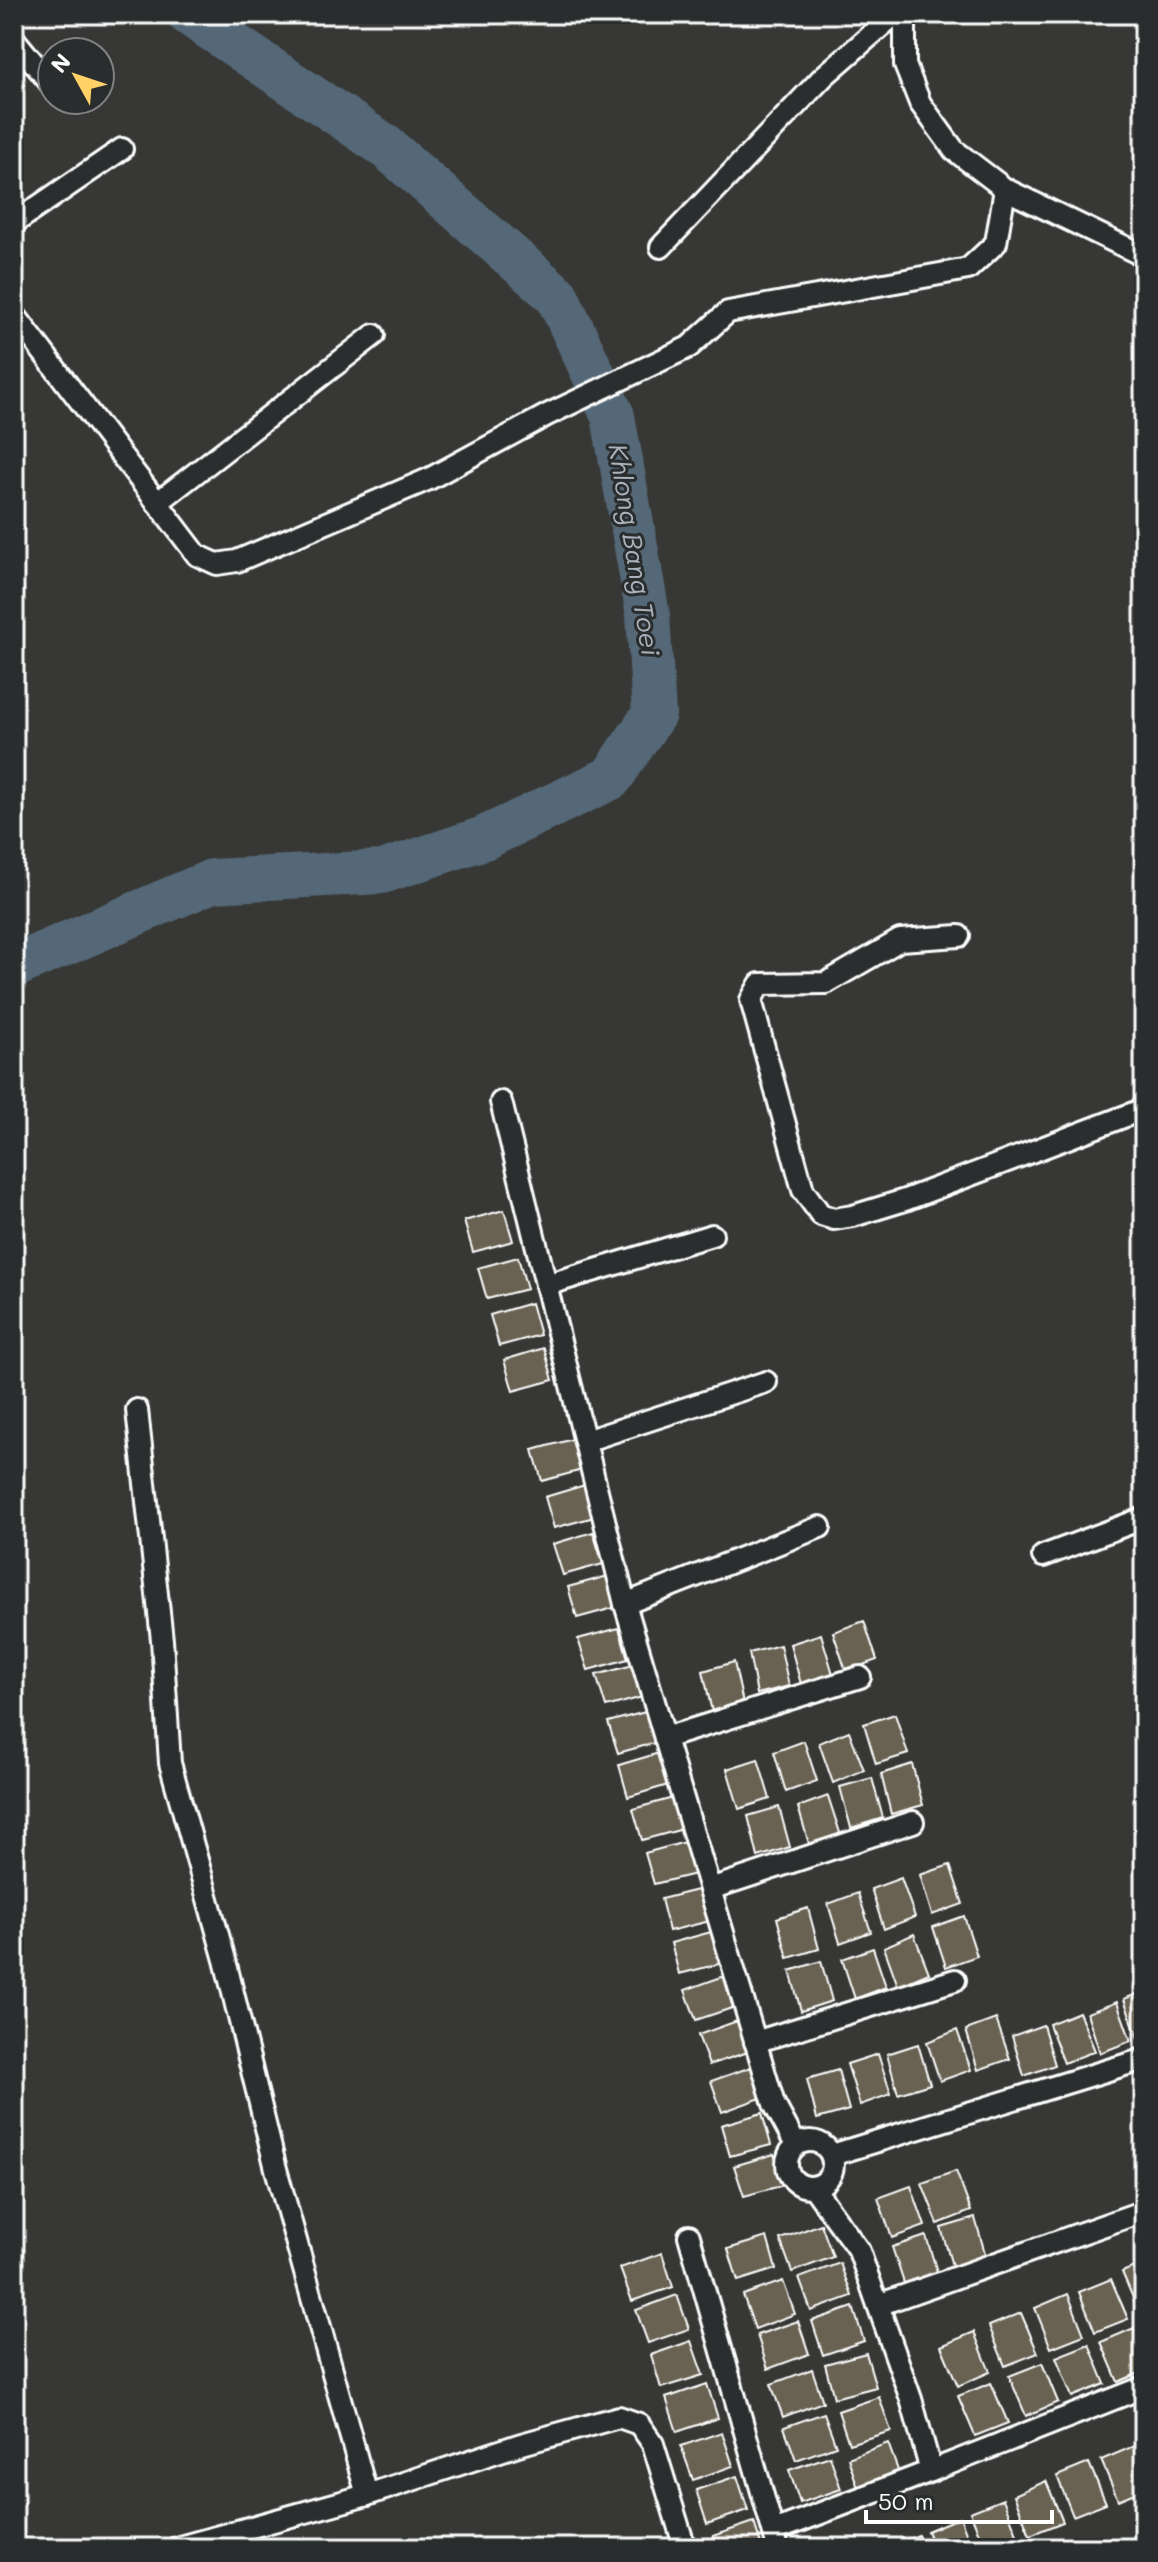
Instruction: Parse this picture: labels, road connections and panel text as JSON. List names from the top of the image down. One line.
{"water":["Khlong Bang Toei"],"scale_bar":"50 m","north":"top left"}
